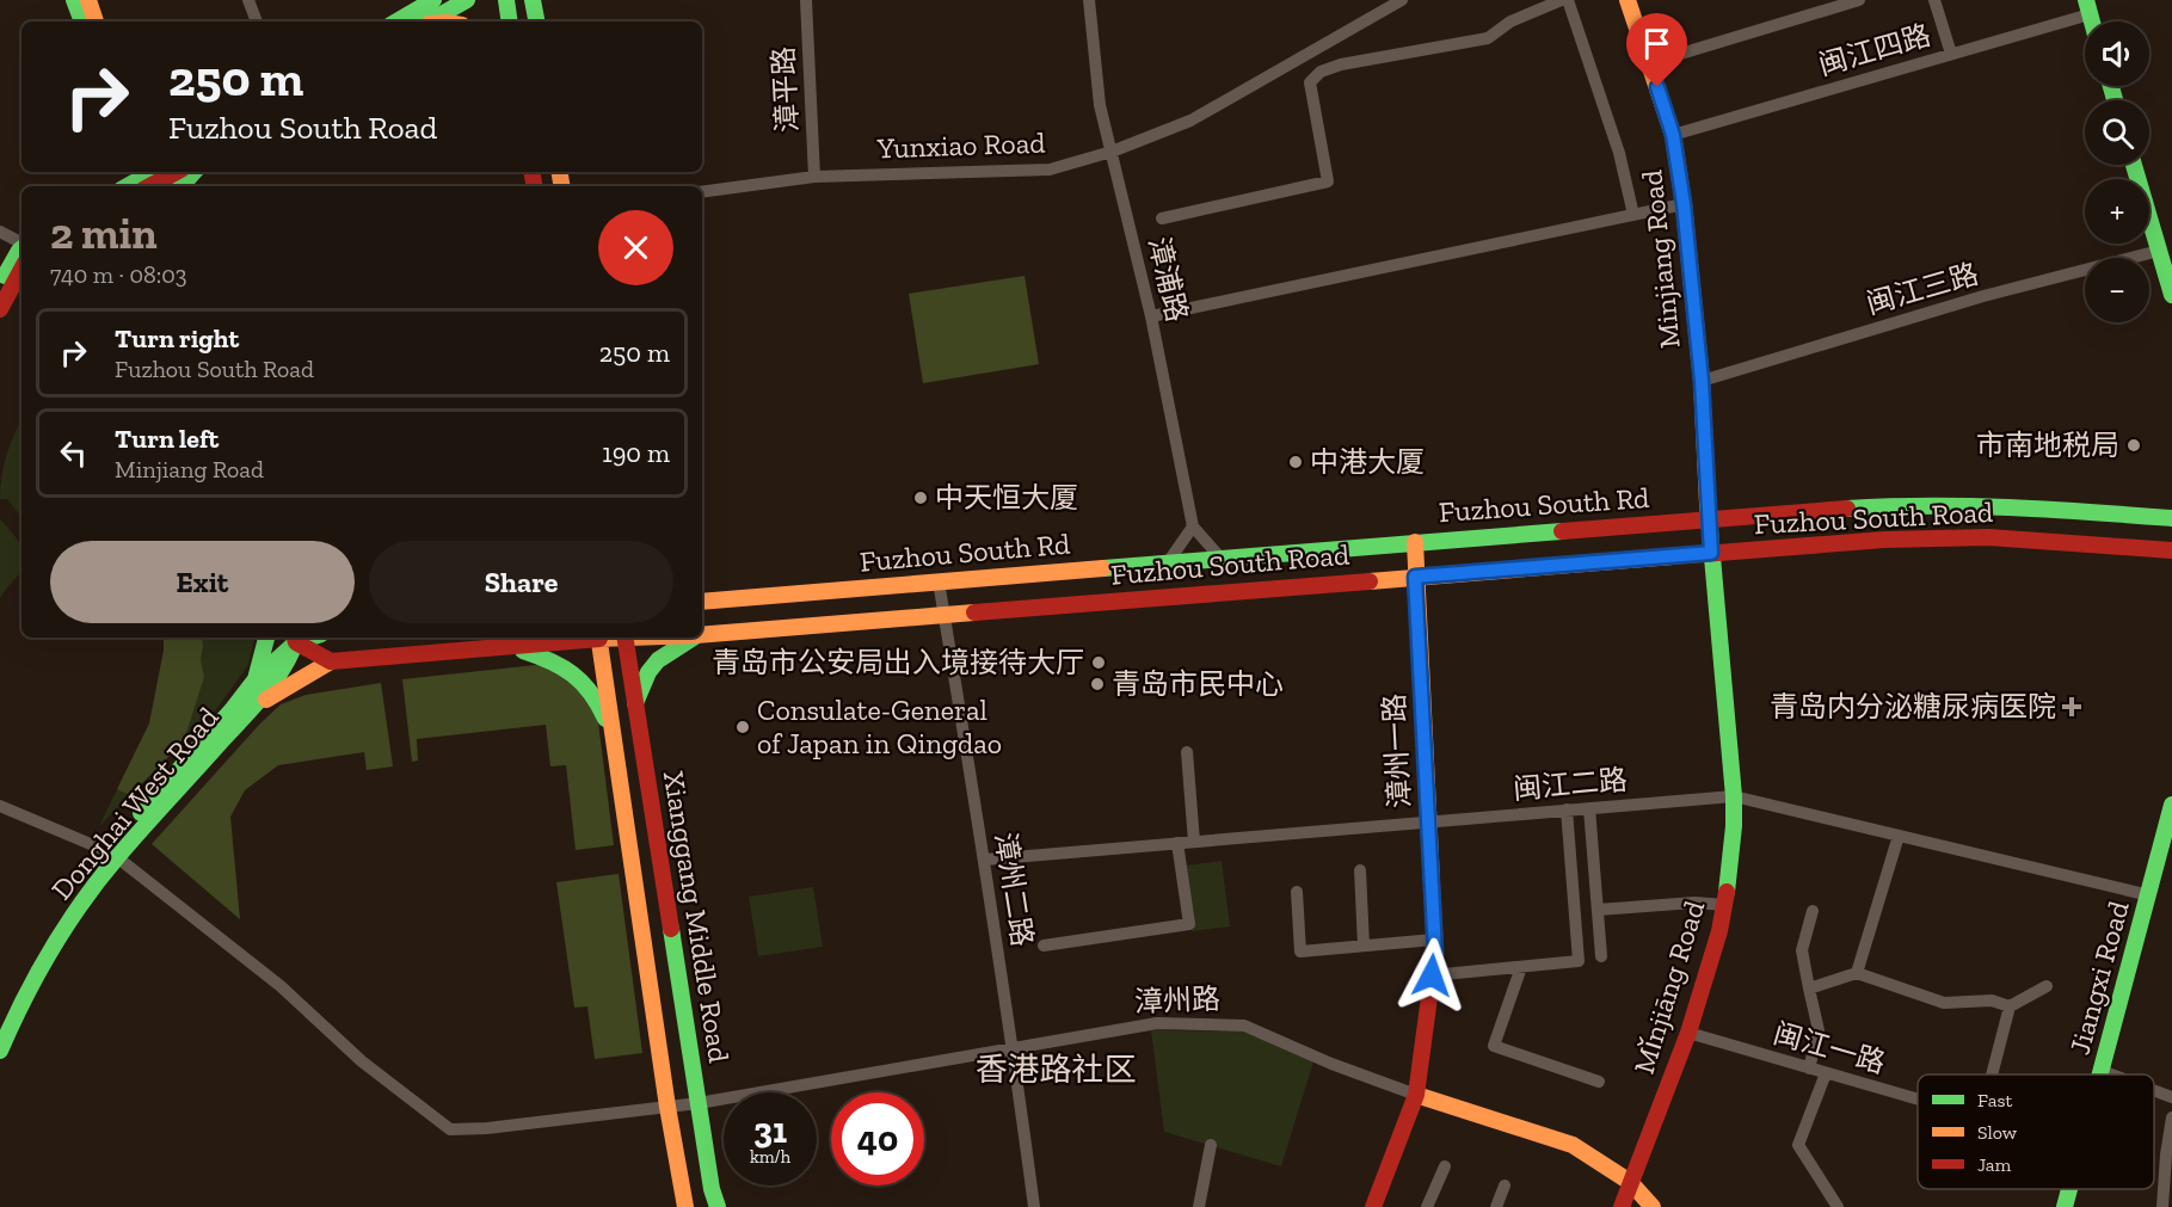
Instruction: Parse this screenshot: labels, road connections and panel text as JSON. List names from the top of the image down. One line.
{"streets":{"main road":["Minjiang Road","Fuzhou South Rd","Fuzhou South Road","漳州一路","Donghai West Road","Xianggang Middle Road","Jiangxi Road","Mǐnjiāng Road","漳州路"],"street":["闽江四路","漳平路","Yunxiao Road","漳浦路","闽江三路","闽江二路","漳州二路","闽江一路"]},"crossings":[["闽江四路","Minjiang Road"],["漳平路","Yunxiao Road"],["Yunxiao Road","漳浦路"],["Minjiang Road","闽江三路"],["Minjiang Road","Fuzhou South Rd"],["Minjiang Road","Fuzhou South Road"],["Minjiang Road","Mǐnjiāng Road"],["Fuzhou South Rd","Fuzhou South Road"],["Fuzhou South Rd","漳州一路"],["Fuzhou South Rd","漳州二路"],["Fuzhou South Rd","Mǐnjiāng Road"],["Fuzhou South Road","漳州一路"],["Fuzhou South Road","漳州二路"],["Fuzhou South Road","Mǐnjiāng Road"],["漳州一路","闽江二路"],["漳州一路","漳州路"],["闽江二路","漳州二路"],["闽江二路","Jiangxi Road"],["闽江二路","Mǐnjiāng Road"],["Donghai West Road","漳州路"],["漳州二路","漳州路"],["Xianggang Middle Road","漳州路"],["Mǐnjiāng Road","漳州路"],["Mǐnjiāng Road","闽江一路"]],"districts":["香港路社区"],"places":{"other":["市南地税局","中港大厦","中天恒大厦","青岛市公安局出入境接待大厅","青岛市民中心","Consulate-General of Japan in Qingdao"],"health":["青岛内分泌糖尿病医院"]},"legend":["Fast","Slow","Jam"],"page":{"map_buttons":["+","−"],"turn":["250 m","Fuzhou South Road"],"heading":["2 min","740 m · 08:03"],"list":[{"name":"Turn right","note":"Fuzhou South Road","value":"250 m"},{"name":"Turn left","note":"Minjiang Road","value":"190 m"}],"buttons":["Exit","Share"],"speed":"31 km/h","limit":"40"}}
